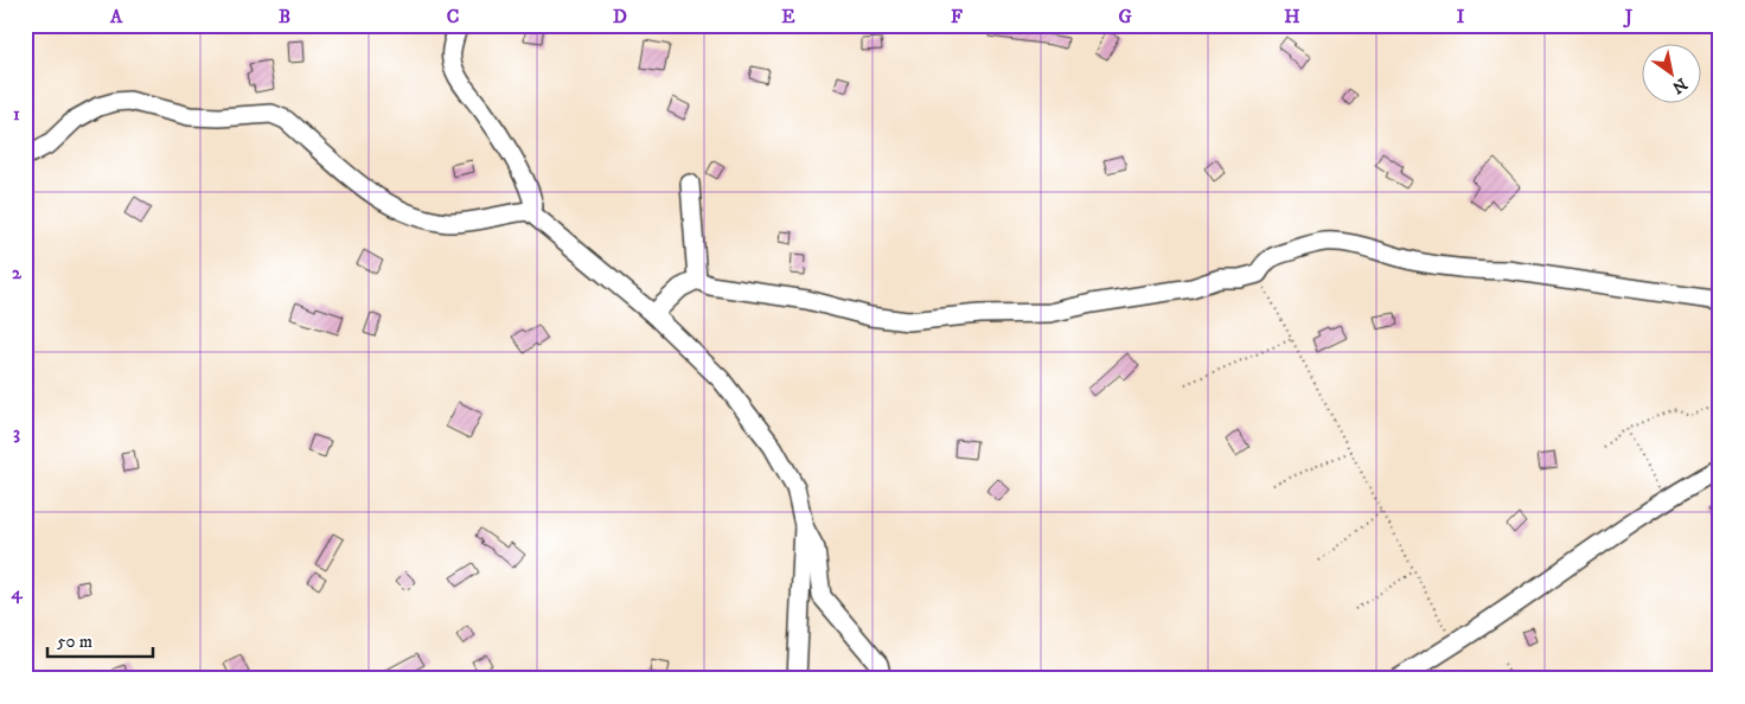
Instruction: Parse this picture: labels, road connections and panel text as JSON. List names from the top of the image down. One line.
{"scale_bar":"50 m","north":"bottom right","grid":{"columns":["A","B","C","D","E","F","G","H","I","J"],"rows":["1","2","3","4"]}}
